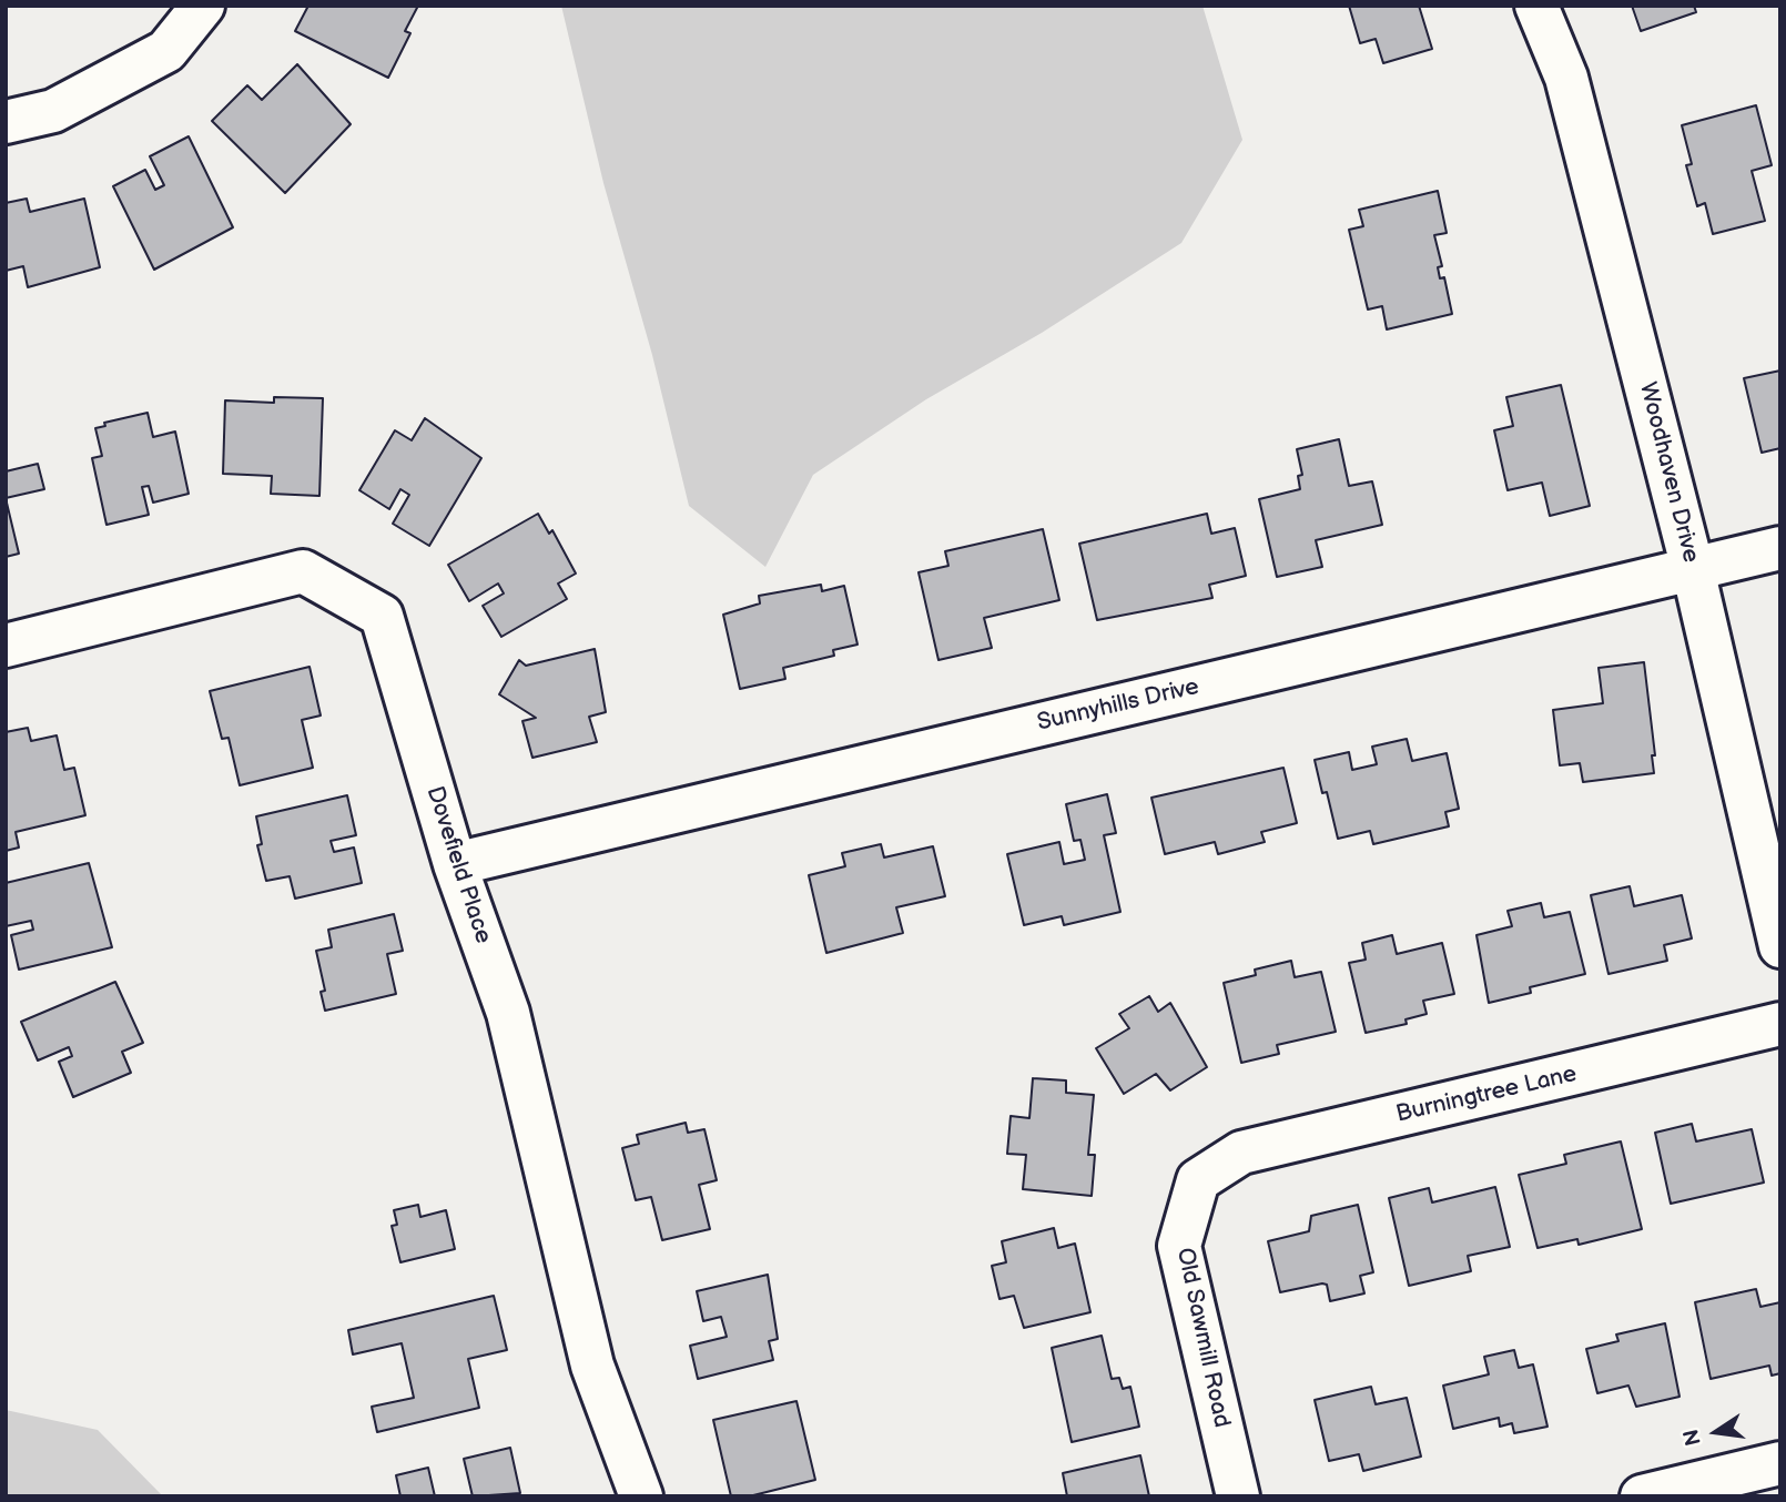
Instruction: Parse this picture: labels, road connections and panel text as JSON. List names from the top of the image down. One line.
{"streets":{"street":["Woodhaven Drive","Sunnyhills Drive","Dovefield Place","Burningtree Lane","Old Sawmill Road"]},"crossings":[["Woodhaven Drive","Sunnyhills Drive"],["Sunnyhills Drive","Dovefield Place"],["Burningtree Lane","Old Sawmill Road"]],"north":"left"}
